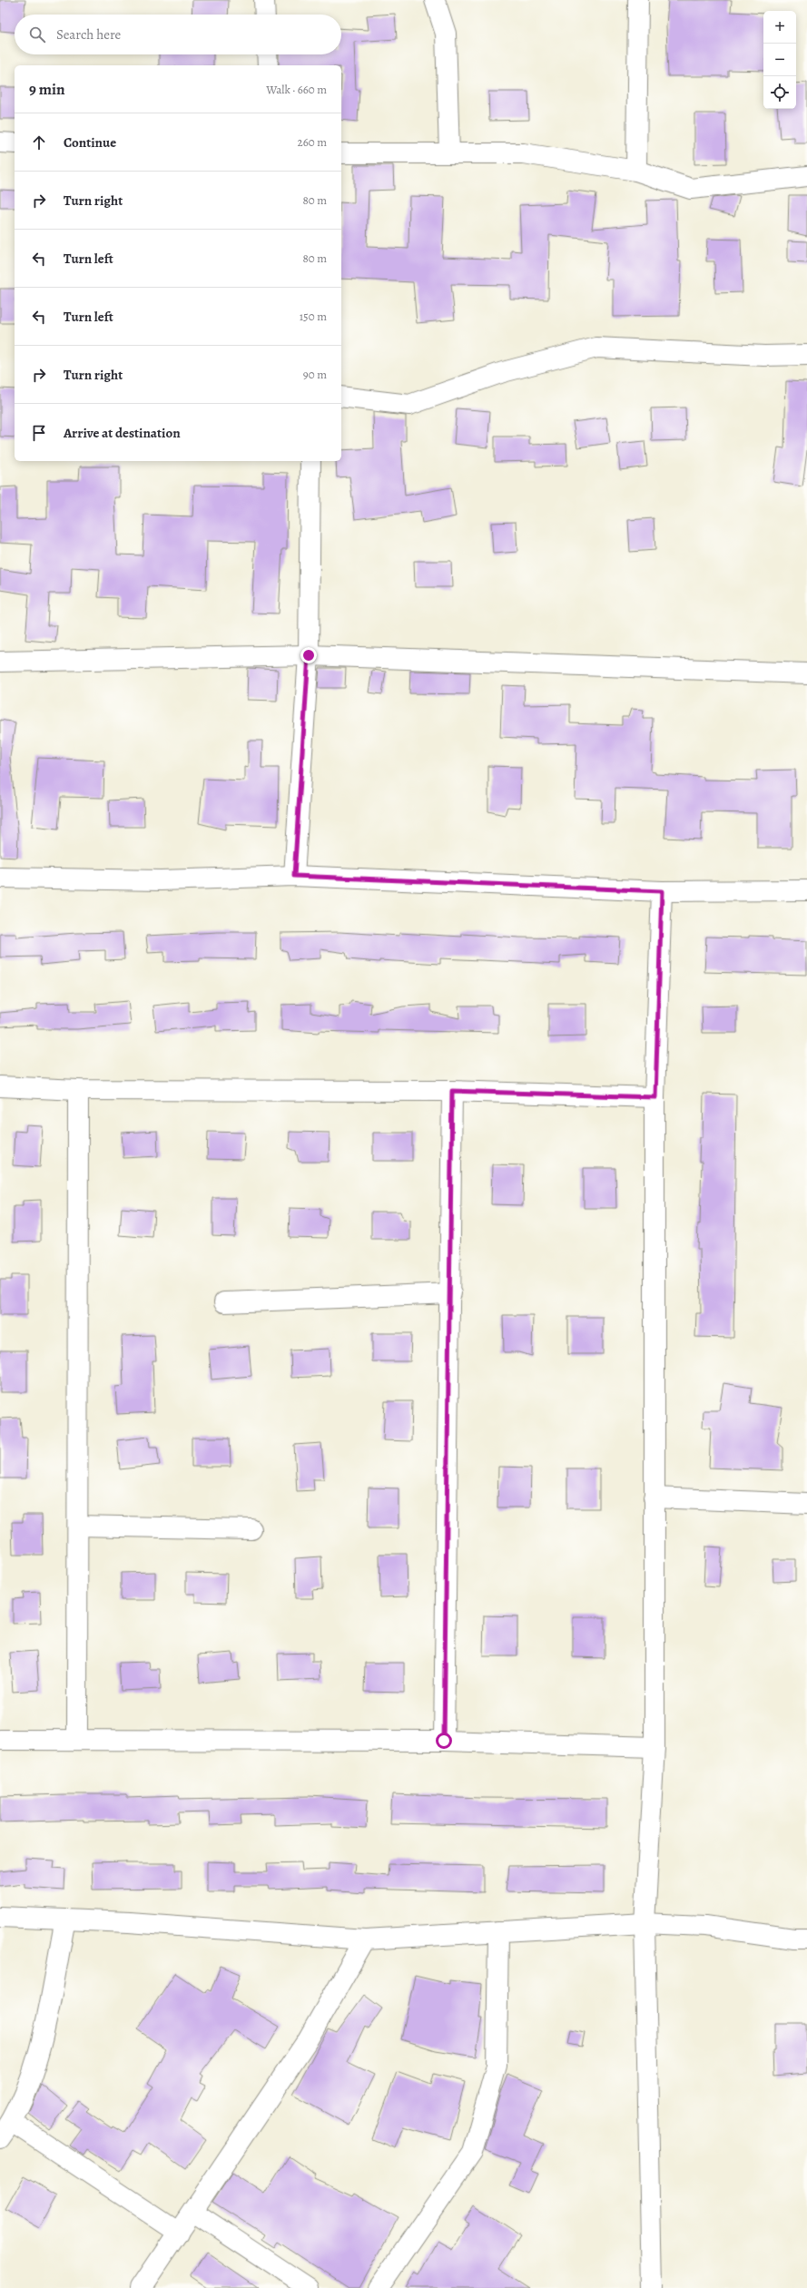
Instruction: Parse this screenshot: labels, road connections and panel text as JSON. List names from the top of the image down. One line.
{"page":{"map_buttons":["+","−"],"search":"Search here","heading":["9 min","Walk · 660 m"],"list":[["Continue","260 m"],["Turn right","80 m"],["Turn left","80 m"],["Turn left","150 m"],["Turn right","90 m"],"Arrive at destination"]}}
